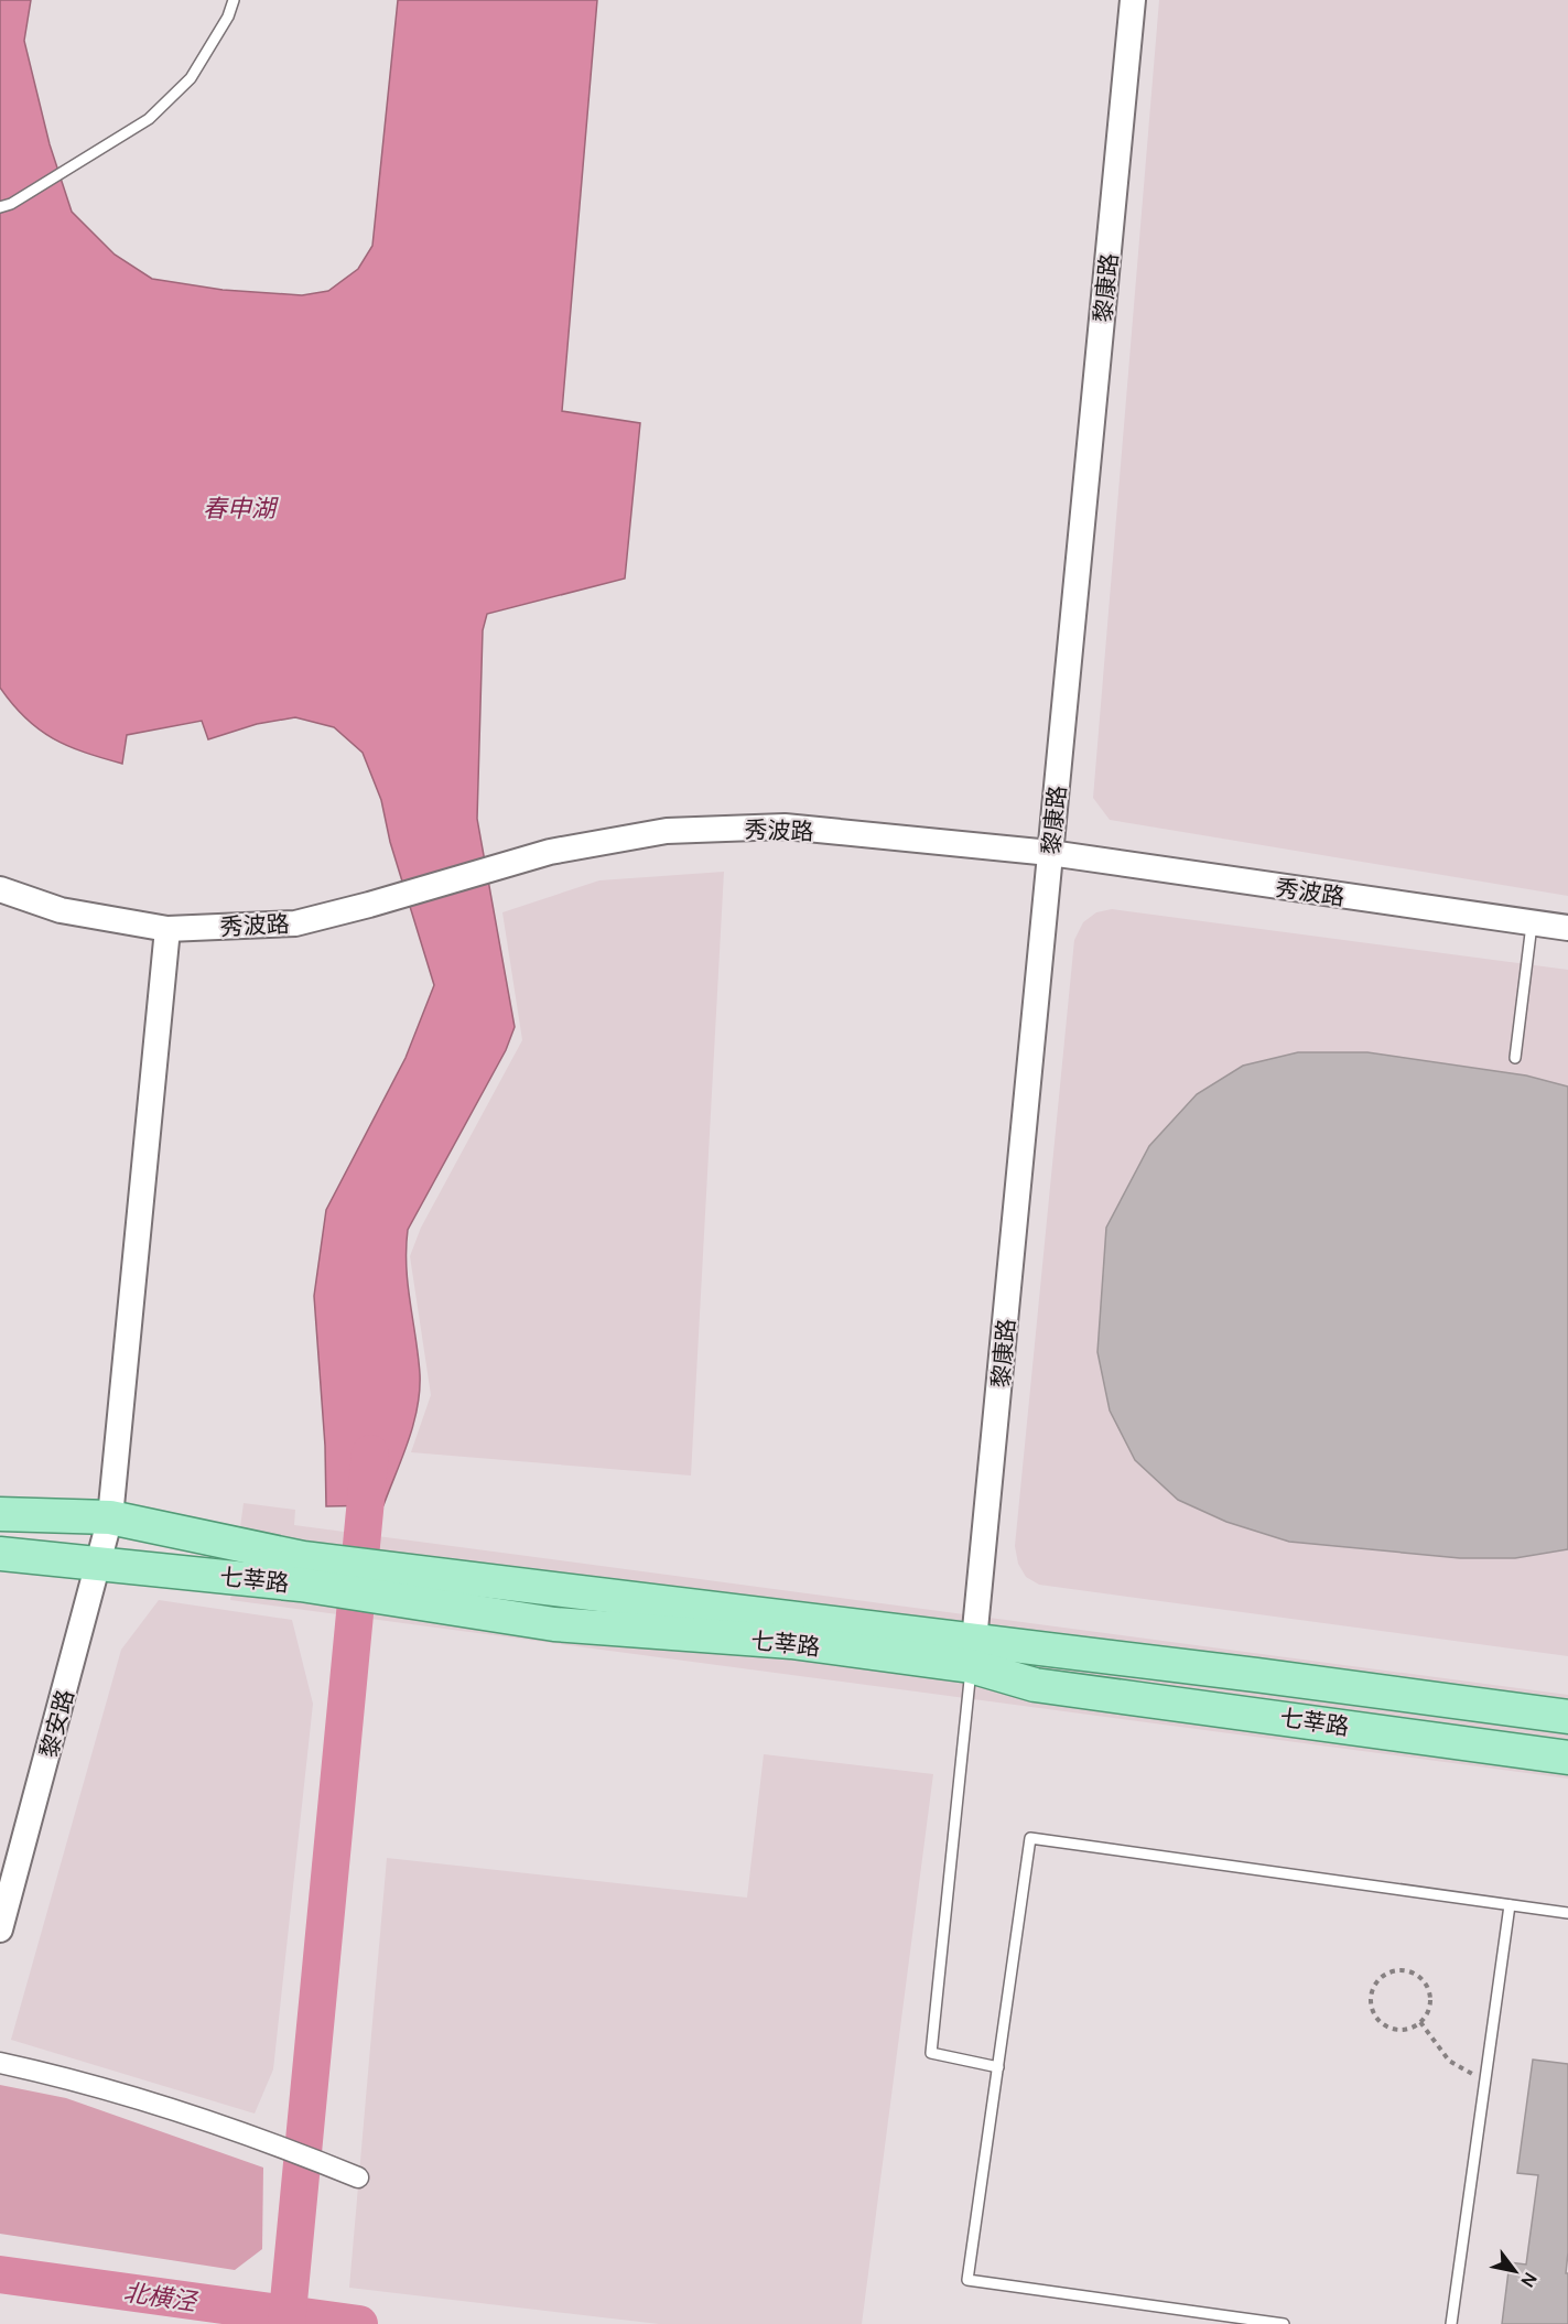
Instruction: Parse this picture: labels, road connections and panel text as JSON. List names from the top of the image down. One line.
{"streets":{"main road":["七莘路"],"street":["黎康路","秀波路","黎安路"]},"crossings":[["黎康路","秀波路"],["黎康路","七莘路"],["秀波路","黎安路"],["七莘路","黎安路"]],"water":["春申湖","北横泾"],"north":"bottom right"}
